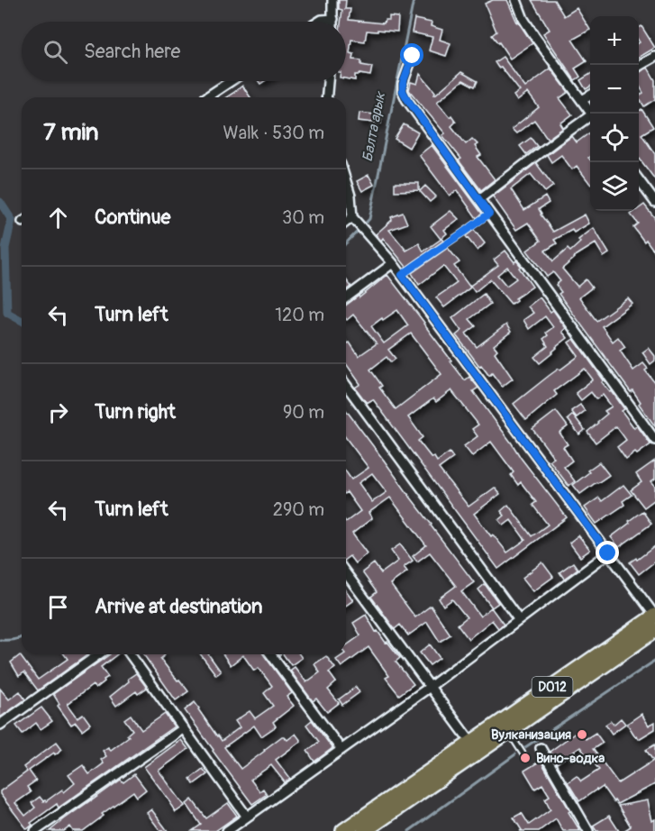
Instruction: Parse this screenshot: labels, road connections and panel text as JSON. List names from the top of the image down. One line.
{"streets":{"highway":["D012"]},"water":["Балта арык"],"places":["Вулканизация","Вино-водка"],"page":{"map_buttons":["+","−"],"search":"Search here","heading":["7 min","Walk · 530 m"],"list":[["Continue","30 m"],["Turn left","120 m"],["Turn right","90 m"],["Turn left","290 m"],"Arrive at destination"]}}
